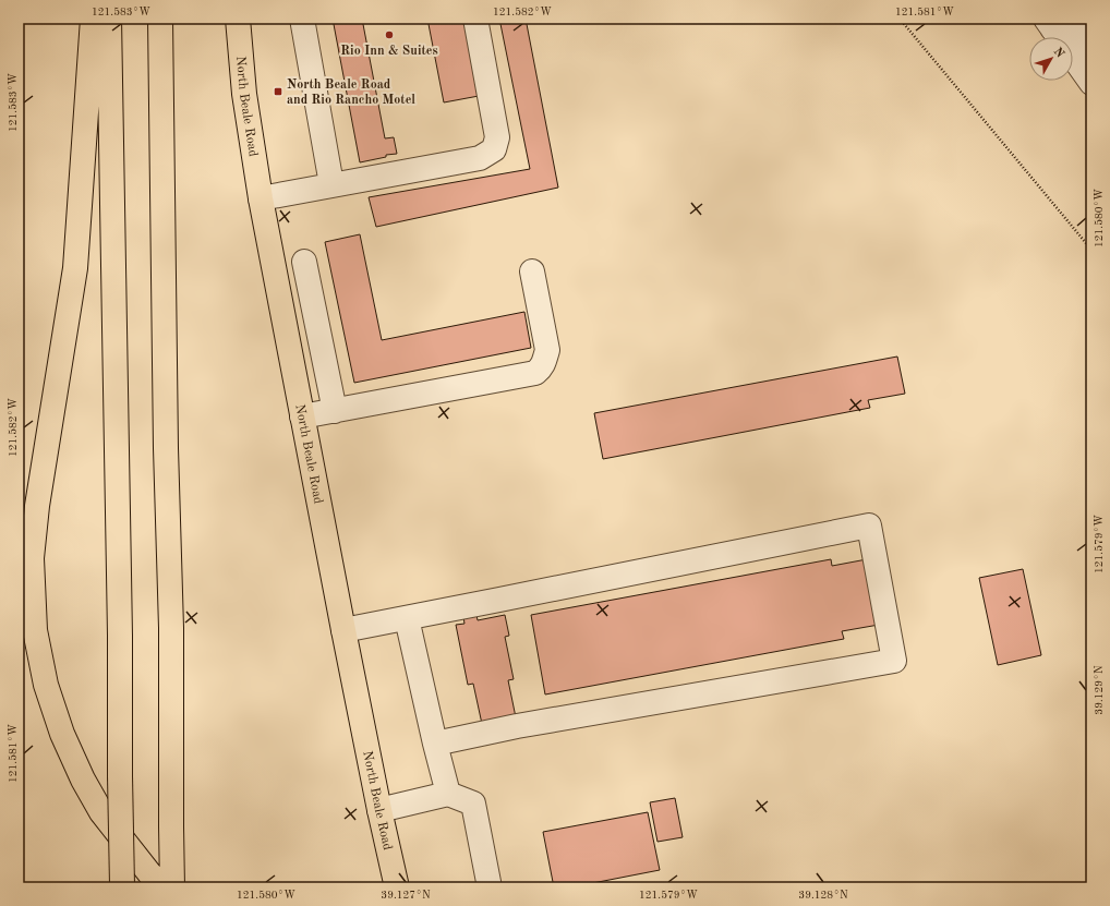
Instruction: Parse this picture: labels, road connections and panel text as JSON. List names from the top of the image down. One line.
{"streets":{"main road":["North Beale Road"]},"places":{"other":["Rio Inn & Suites"],"transit":["North Beale Road and Rio Rancho Motel"]},"north":"top right","coordinates":["121.583°W","121.582°W","121.581°W","121.580°W","121.579°W","39.129°N","39.127°N","39.128°N"]}
